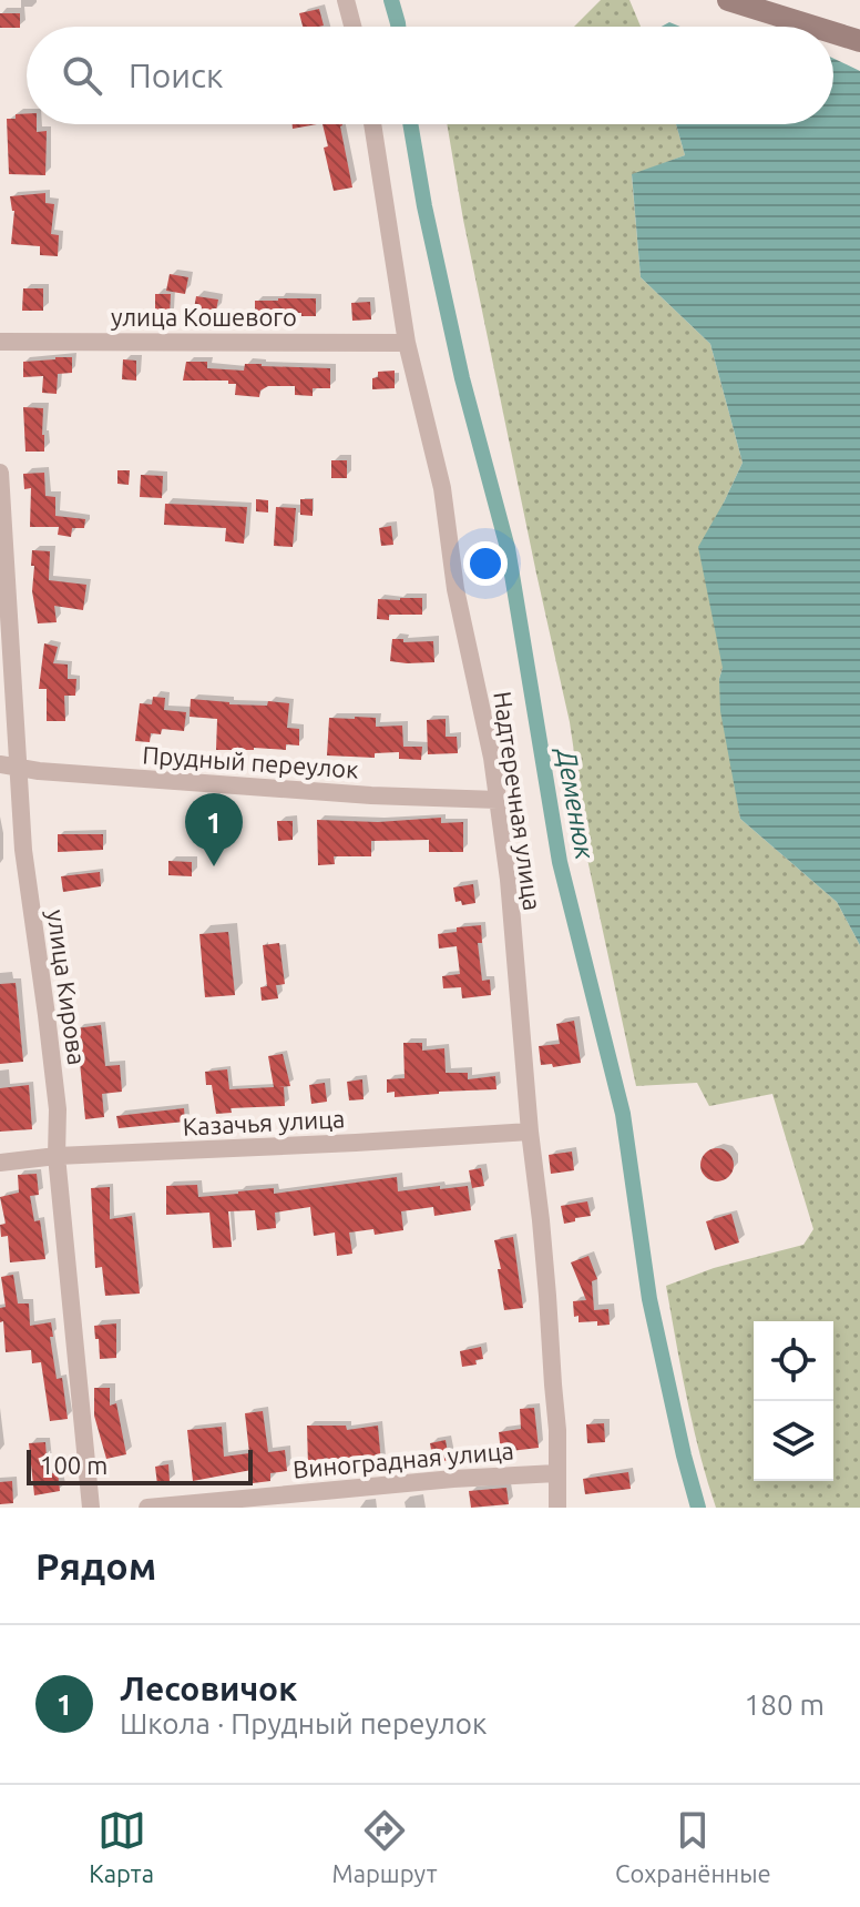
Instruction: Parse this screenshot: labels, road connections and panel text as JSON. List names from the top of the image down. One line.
{"streets":{"street":["улица Кошевого","Прудный переулок","Надтеречная улица","улица Кирова","Казачья улица","Виноградная улица"]},"crossings":[["улица Кошевого","Надтеречная улица"],["Прудный переулок","Надтеречная улица"],["Прудный переулок","улица Кирова"],["Надтеречная улица","Казачья улица"],["Надтеречная улица","Виноградная улица"],["улица Кирова","Казачья улица"]],"water":["Деменюк"],"scale_bar":"100 m","page":{"search":"Поиск","pins":"1","scale":"100 m","heading":"Рядом","list":[{"mark":"1","name":"Лесовичок","note":"Школа · Прудный переулок","value":"180 m"}],"nav":["Карта","Маршрут","Сохранённые"]}}
